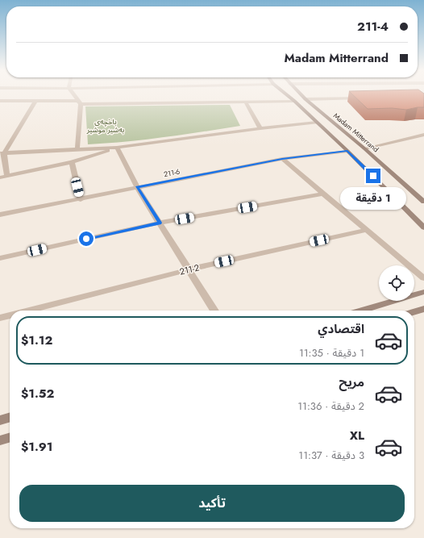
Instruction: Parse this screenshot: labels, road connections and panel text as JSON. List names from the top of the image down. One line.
{"streets":{"main road":["Madam Mitterrand"],"street":["211-6","211-2"]},"parks":["باخچەی بەشیر موشیر"],"page":{"banner":["211-4","Madam Mitterrand"],"bubble":"1 دقيقة","list":[{"name":"اقتصادي","note":"1 دقيقة · 11:35","value":"$1.12"},{"name":"مريح","note":"2 دقيقة · 11:36","value":"$1.52"},{"name":"XL","note":"3 دقيقة · 11:37","value":"$1.91"}],"buttons":"تأكيد"}}
